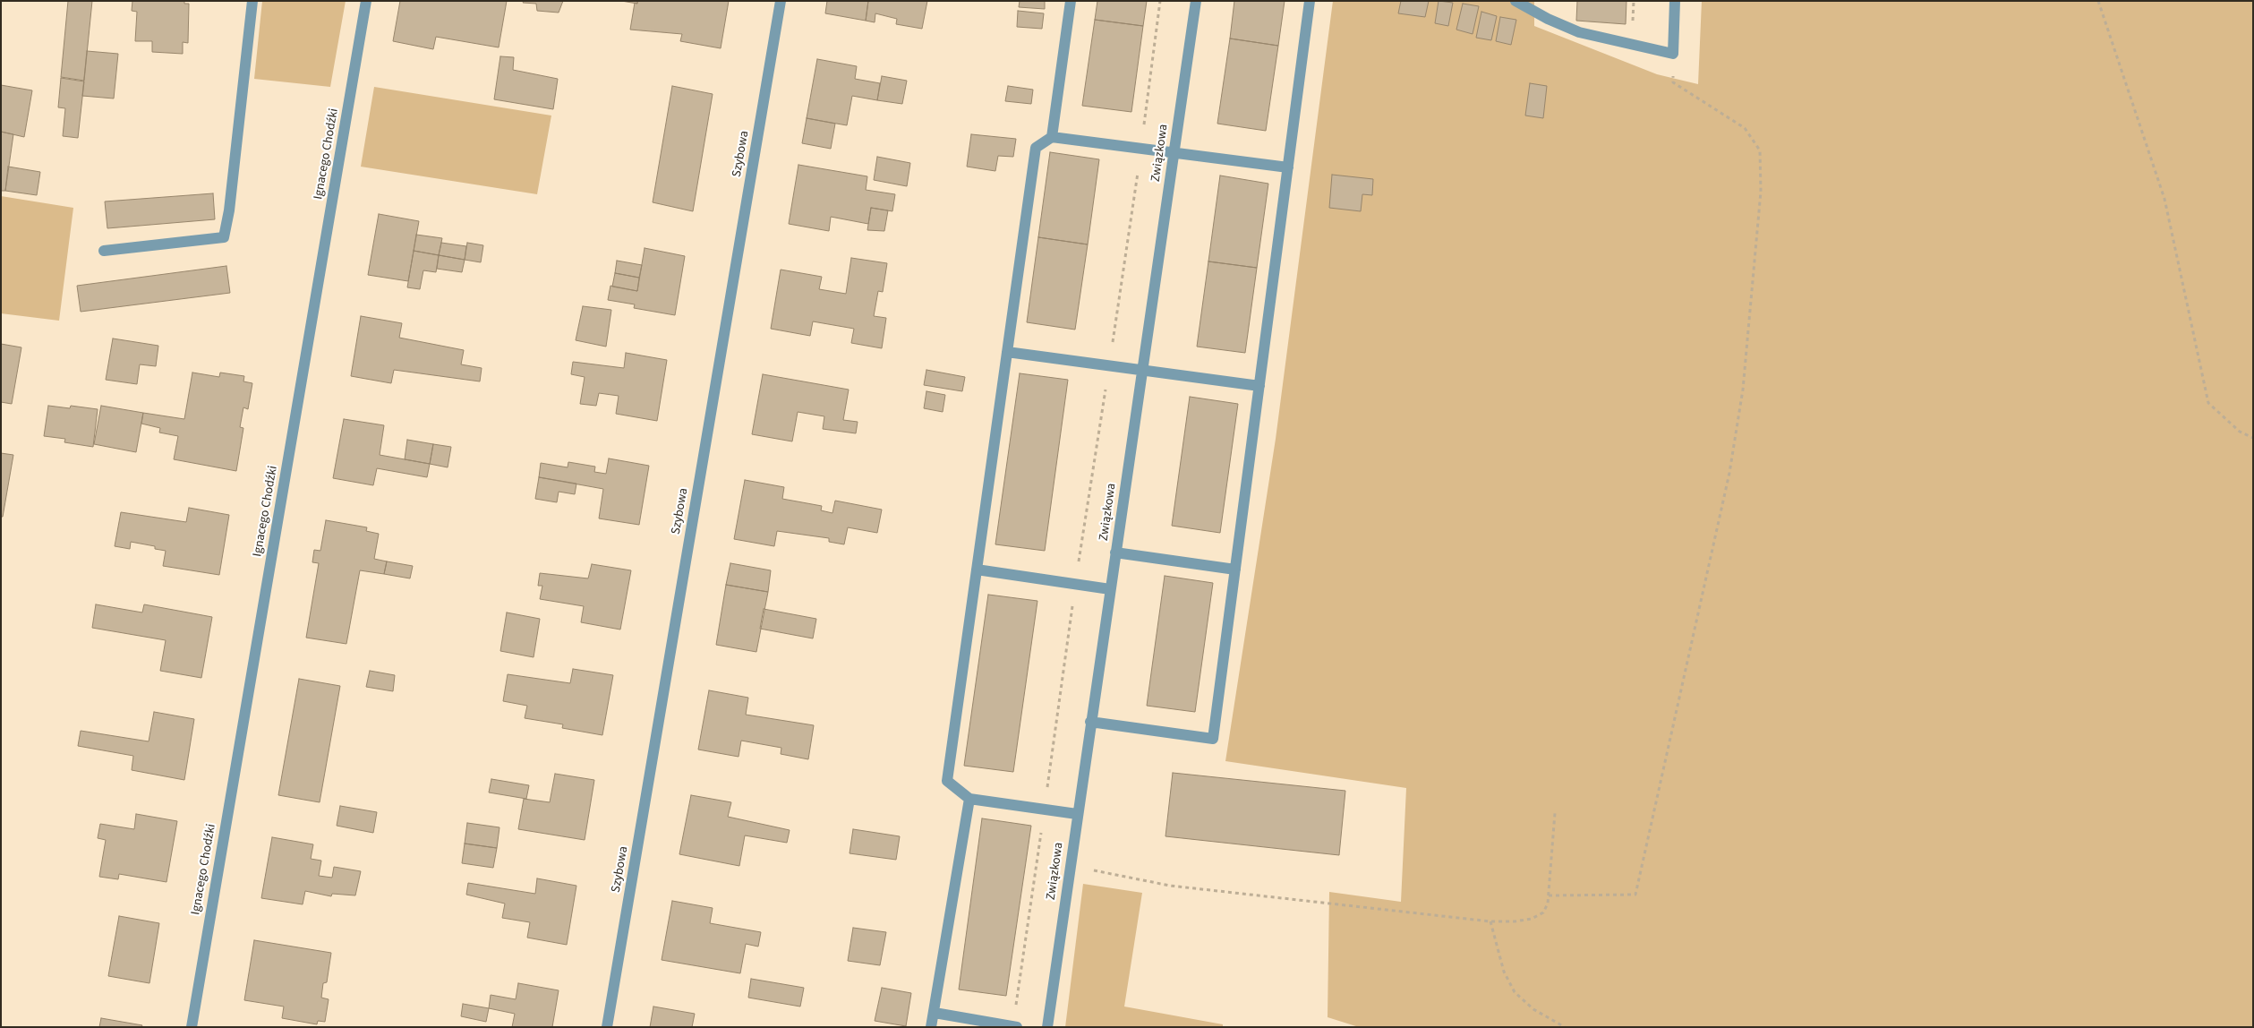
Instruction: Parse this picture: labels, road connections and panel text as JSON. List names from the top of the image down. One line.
{"streets":{"street":["Związkowa","Ignacego Chodźki","Szybowa"]}}
